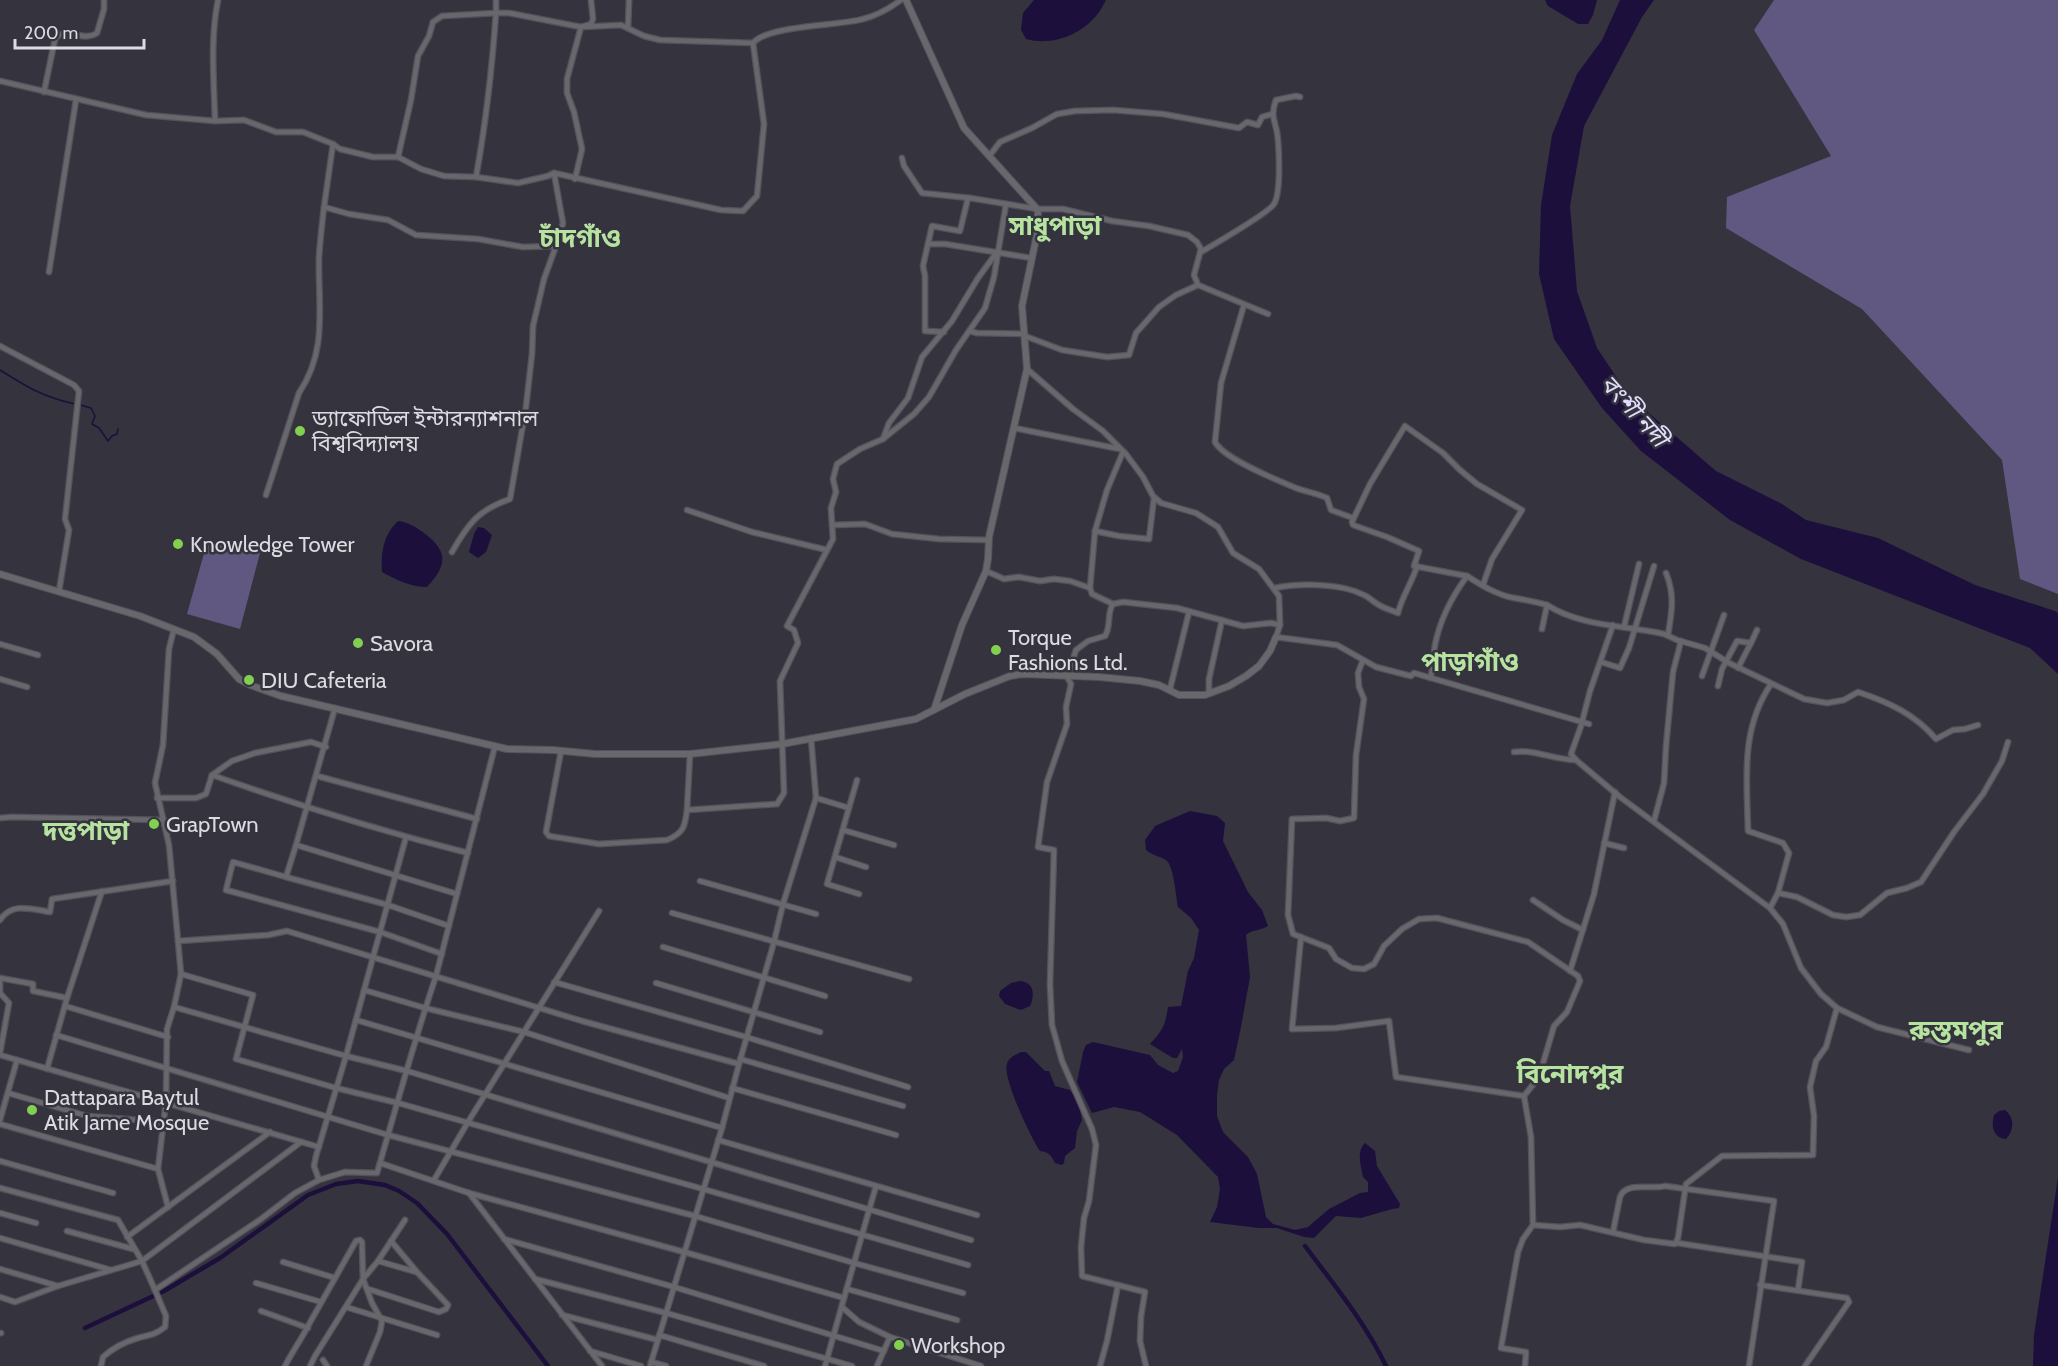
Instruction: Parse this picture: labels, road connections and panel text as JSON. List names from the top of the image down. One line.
{"districts":["সাধুপাড়া","চাঁদগাঁও","পাড়াগাঁও","দত্তপাড়া","রুস্তমপুর","বিনোদপুর"],"water":["বংশী নদী"],"places":["ড্যাফোডিল ইন্টারন্যাশনাল বিশ্ববিদ্যালয়","Knowledge Tower","Savora","Torque Fashions Ltd.","DIU Cafeteria","GrapTown","Dattapara Baytul Atik Jame Mosque","Workshop"],"scale_bar":"200 m"}
